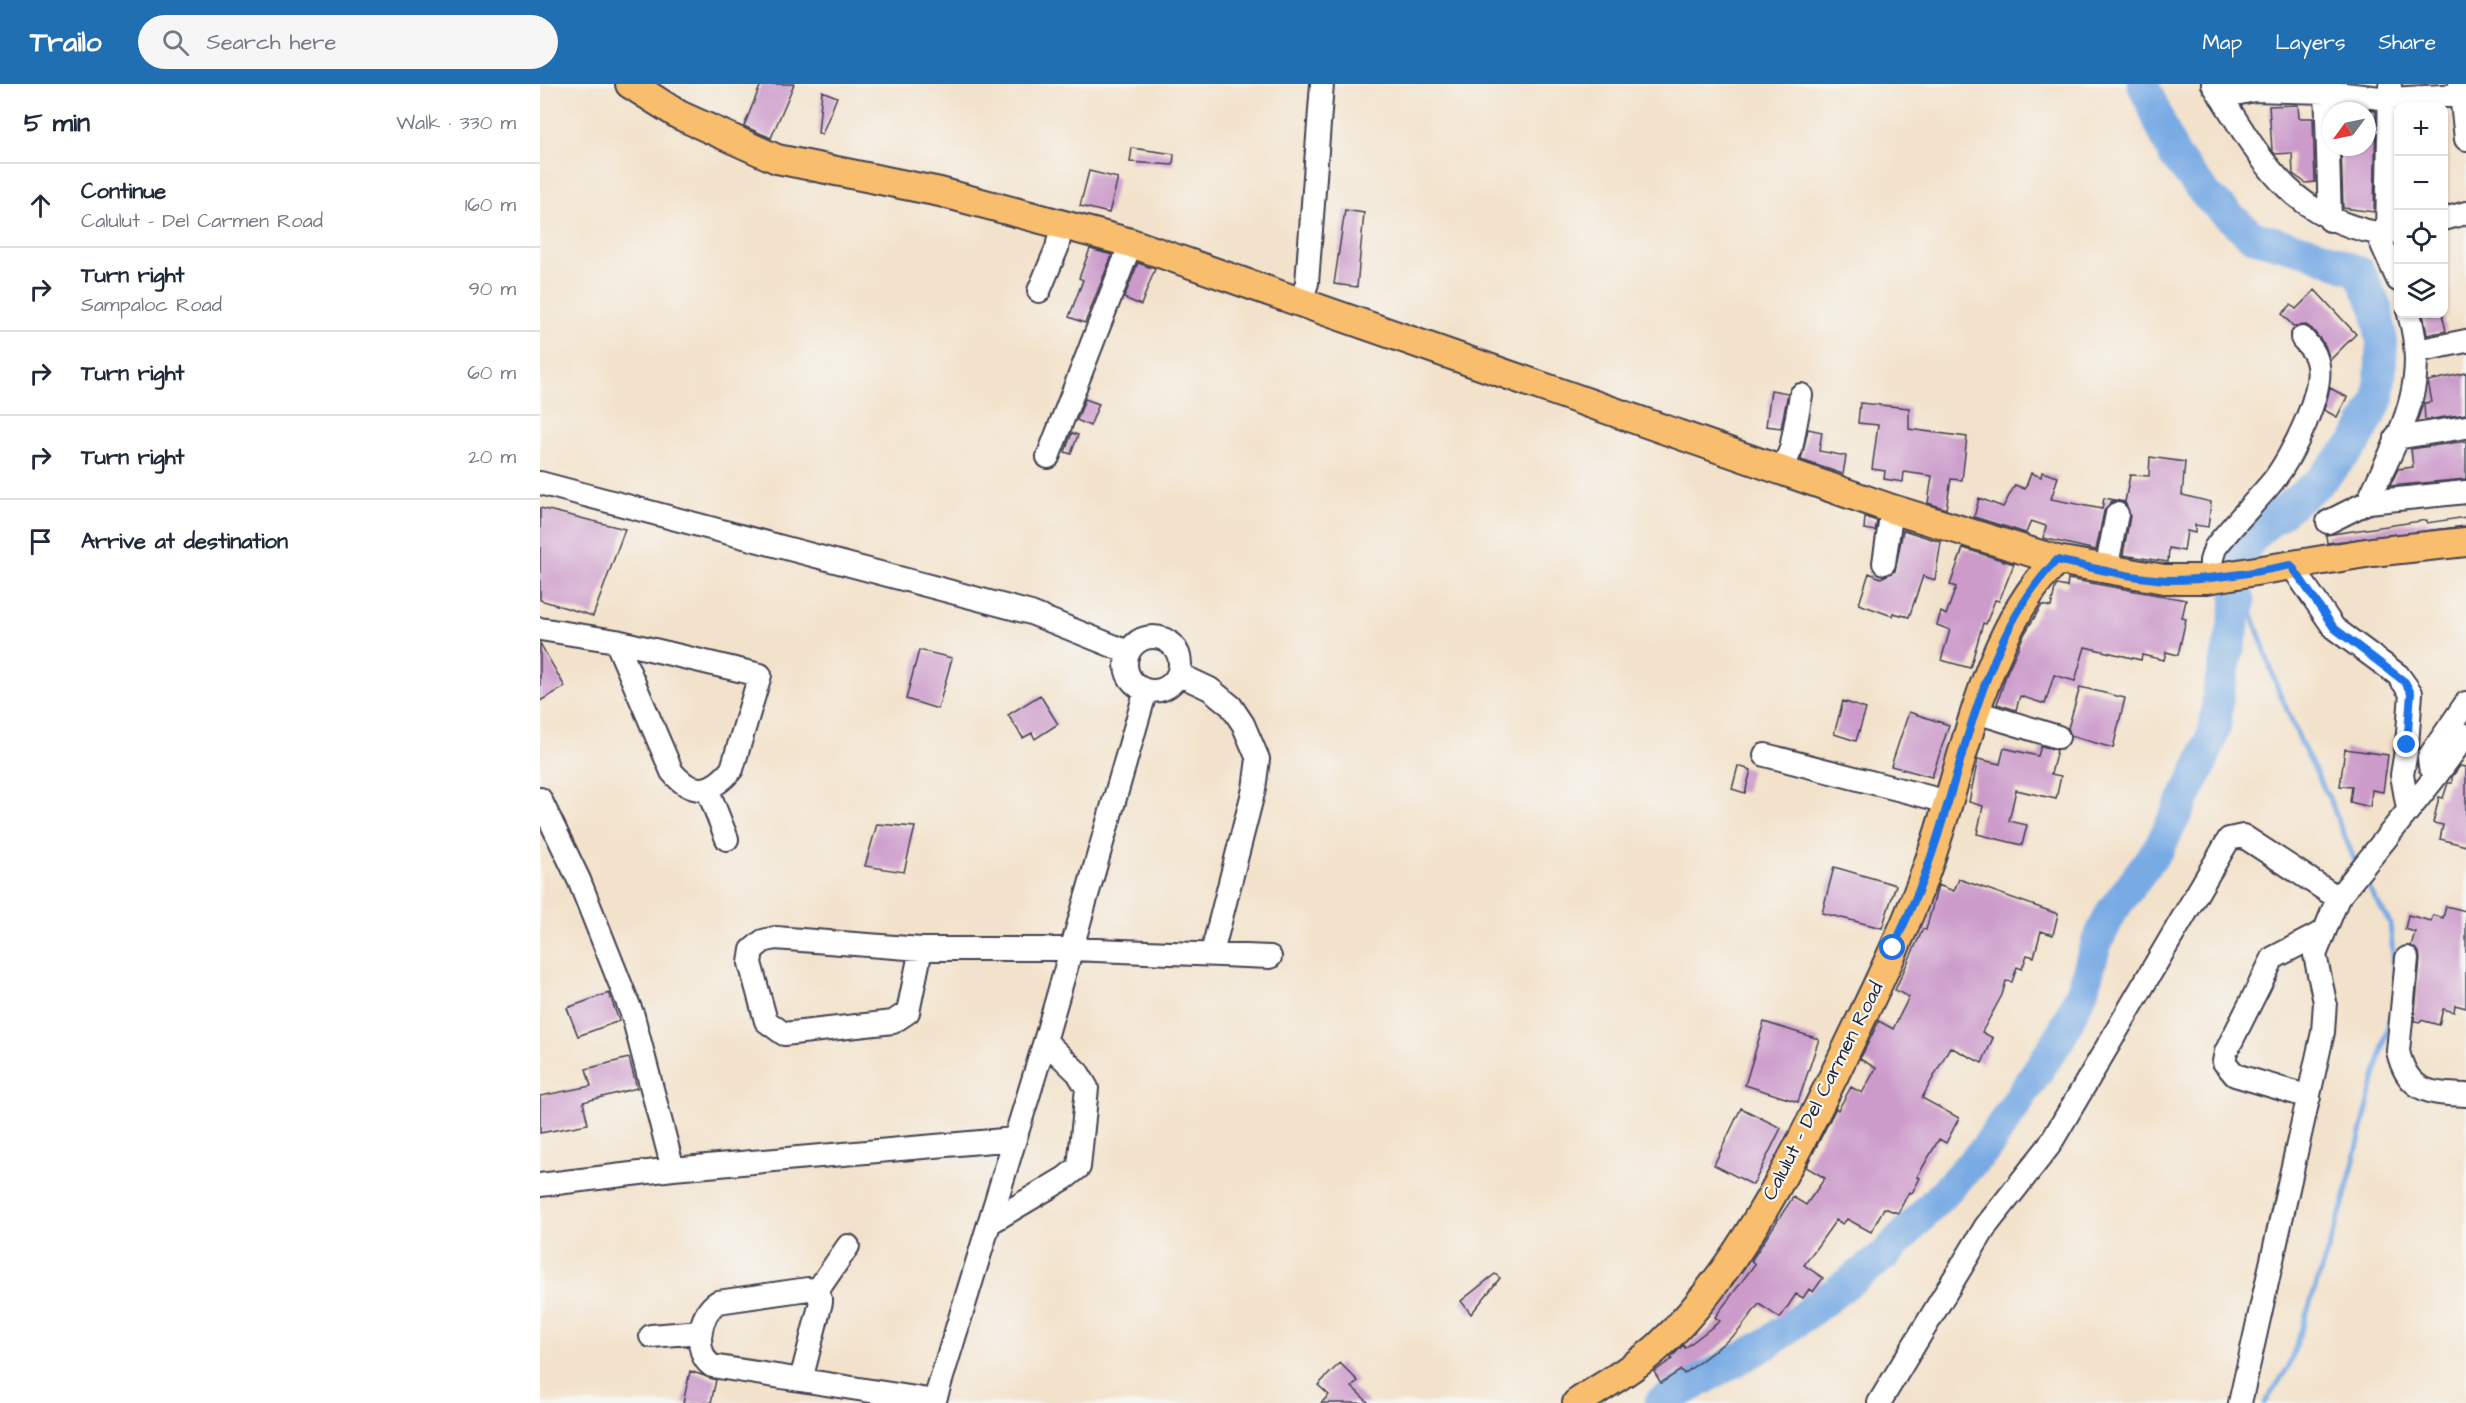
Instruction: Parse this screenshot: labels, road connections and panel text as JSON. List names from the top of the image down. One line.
{"streets":{"main road":["Calulut - Del Carmen Road"]},"north":"bottom left","page":{"header":"Trailo","search":"Search here","nav":["Map","Layers","Share"],"heading":["5 min","Walk · 330 m"],"map_buttons":["+","−"],"list":[["Continue","Calulut - Del Carmen Road","160 m"],["Turn right","Sampaloc Road","90 m"],["Turn right","60 m"],["Turn right","20 m"],"Arrive at destination"]}}
